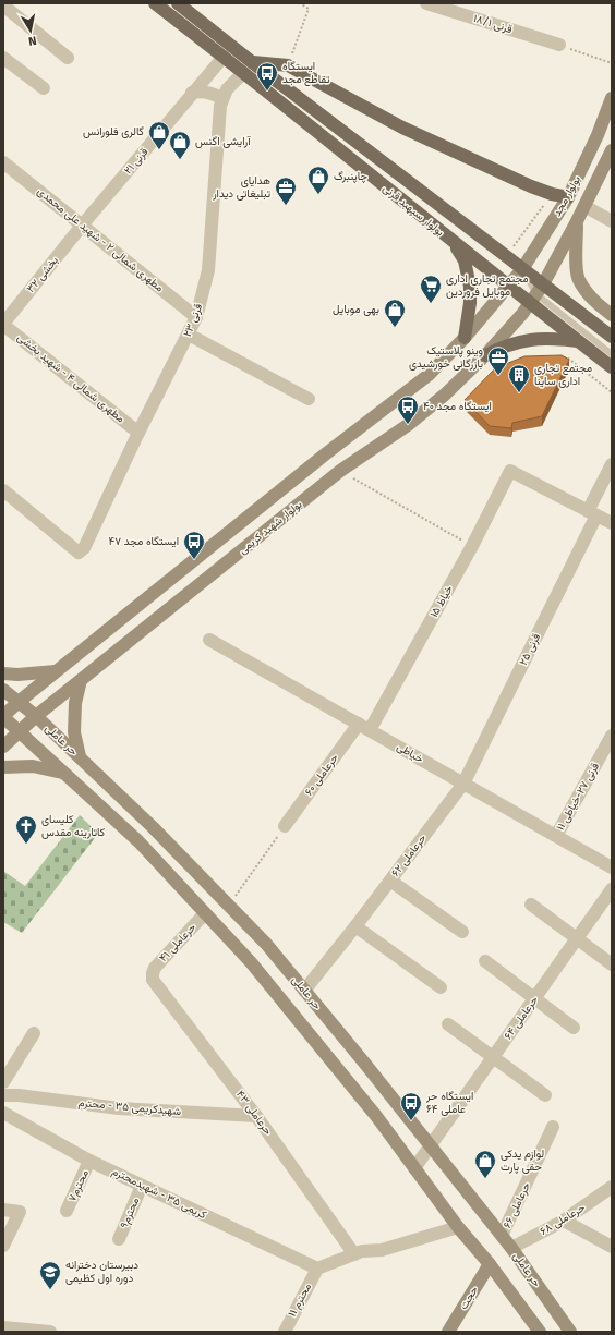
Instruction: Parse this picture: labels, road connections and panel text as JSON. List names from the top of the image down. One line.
{"streets":{"main road":["بولوار مجد","بولوار سپهبد قرنی","بولوار شهید کریمی","حر عاملی","حجت"],"street":["قرنی ۱۸/۱","قرنی ۲۱","مطهری شمالی ۲ - شهید علی محمدی","بخشی ۳۲","قرنی ۲۳","مطهری شمالی ۴ - شهید بخشی","خیاط ۱۵","قرنی ۲۵","خیاطی","حرعاملی ۶۰","قرنی ۲۷-خیاطی ۱۱","حرعاملی ۶۲","حرعاملی ۴۱","حرعاملی ۶۴","شهیدکریمی ۳۵ - محترم","حرعاملی ۴۳","محترم۷","کریمی ۳۵ - شهیدمحترم","حرعاملی ۶۶","محترم۹","حرعاملی ۶۸","محترم ۱۱"]},"crossings":[["قرنی ۲۱","بولوار سپهبد قرنی"],["قرنی ۲۱","مطهری شمالی ۲ - شهید علی محمدی"],["قرنی ۲۱","بخشی ۳۲"],["بولوار مجد","بولوار سپهبد قرنی"],["بولوار مجد","بولوار شهید کریمی"],["بولوار سپهبد قرنی","قرنی ۲۳"],["بولوار سپهبد قرنی","بولوار شهید کریمی"],["مطهری شمالی ۲ - شهید علی محمدی","بخشی ۳۲"],["مطهری شمالی ۲ - شهید علی محمدی","قرنی ۲۳"],["بخشی ۳۲","مطهری شمالی ۴ - شهید بخشی"],["قرنی ۲۳","مطهری شمالی ۴ - شهید بخشی"],["بولوار شهید کریمی","حر عاملی"],["خیاط ۱۵","قرنی ۲۵"],["خیاط ۱۵","خیاطی"],["خیاط ۱۵","حرعاملی ۶۰"],["قرنی ۲۵","خیاطی"],["قرنی ۲۵","حرعاملی ۶۲"],["حر عاملی","حرعاملی ۶۲"],["حر عاملی","حرعاملی ۴۱"],["حر عاملی","حرعاملی ۶۴"],["حر عاملی","حرعاملی ۶۶"],["حر عاملی","حرعاملی ۶۸"],["حر عاملی","حجت"],["خیاطی","حرعاملی ۶۰"],["خیاطی","قرنی ۲۷-خیاطی ۱۱"],["خیاطی","حرعاملی ۶۲"],["حرعاملی ۴۱","حرعاملی ۴۳"],["شهیدکریمی ۳۵ - محترم","حرعاملی ۴۳"],["محترم۷","کریمی ۳۵ - شهیدمحترم"],["کریمی ۳۵ - شهیدمحترم","محترم۹"],["کریمی ۳۵ - شهیدمحترم","محترم ۱۱"]],"places":{"bus stop":["ایستگاه تقاطع مجد","ایستگاه مجد ۴۰","ایستگاه مجد ۴۷","ایستگاه حر عاملی ۶۴"],"shop":["گالری فلورانس","آرایشی اگنس","چاپنبرگ","بهی موبایل","لوازم یدکی حقی پارت"],"office":["هدایای تبلیغاتی دیدار","وینو پلاستیک بازرگانی خورشیدی"],"supermarket":["مجتمع تجاری اداری موبایل فروردین"],"building":["مجتمع تجاری اداری ساینا"],"church":["کلیسای کاتارینه مقدس"],"school or university":["دبیرستان دخترانه دوره اول کظیمی"]},"north":"bottom"}
